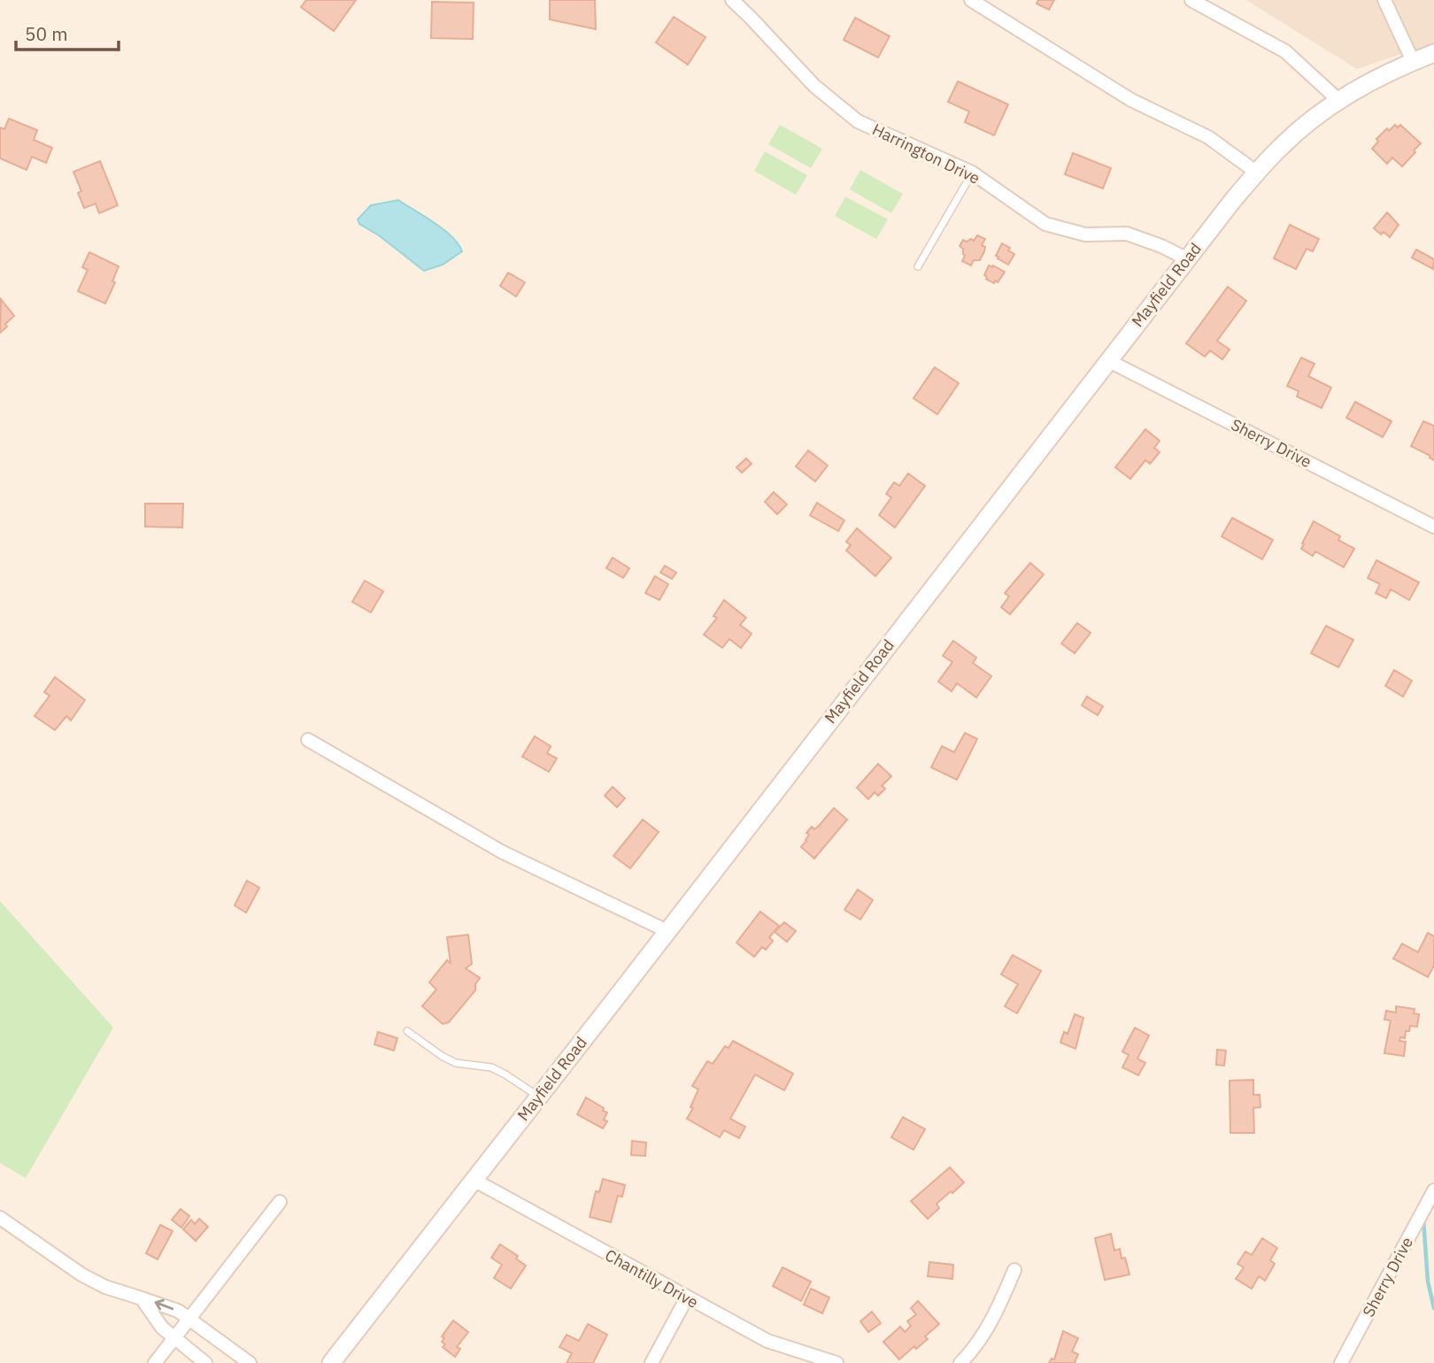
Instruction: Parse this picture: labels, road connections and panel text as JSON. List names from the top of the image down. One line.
{"streets":{"street":["Harrington Drive","Mayfield Road","Sherry Drive","Chantilly Drive"]},"crossings":[["Harrington Drive","Mayfield Road"],["Mayfield Road","Sherry Drive"],["Mayfield Road","Chantilly Drive"]],"scale_bar":"50 m"}
